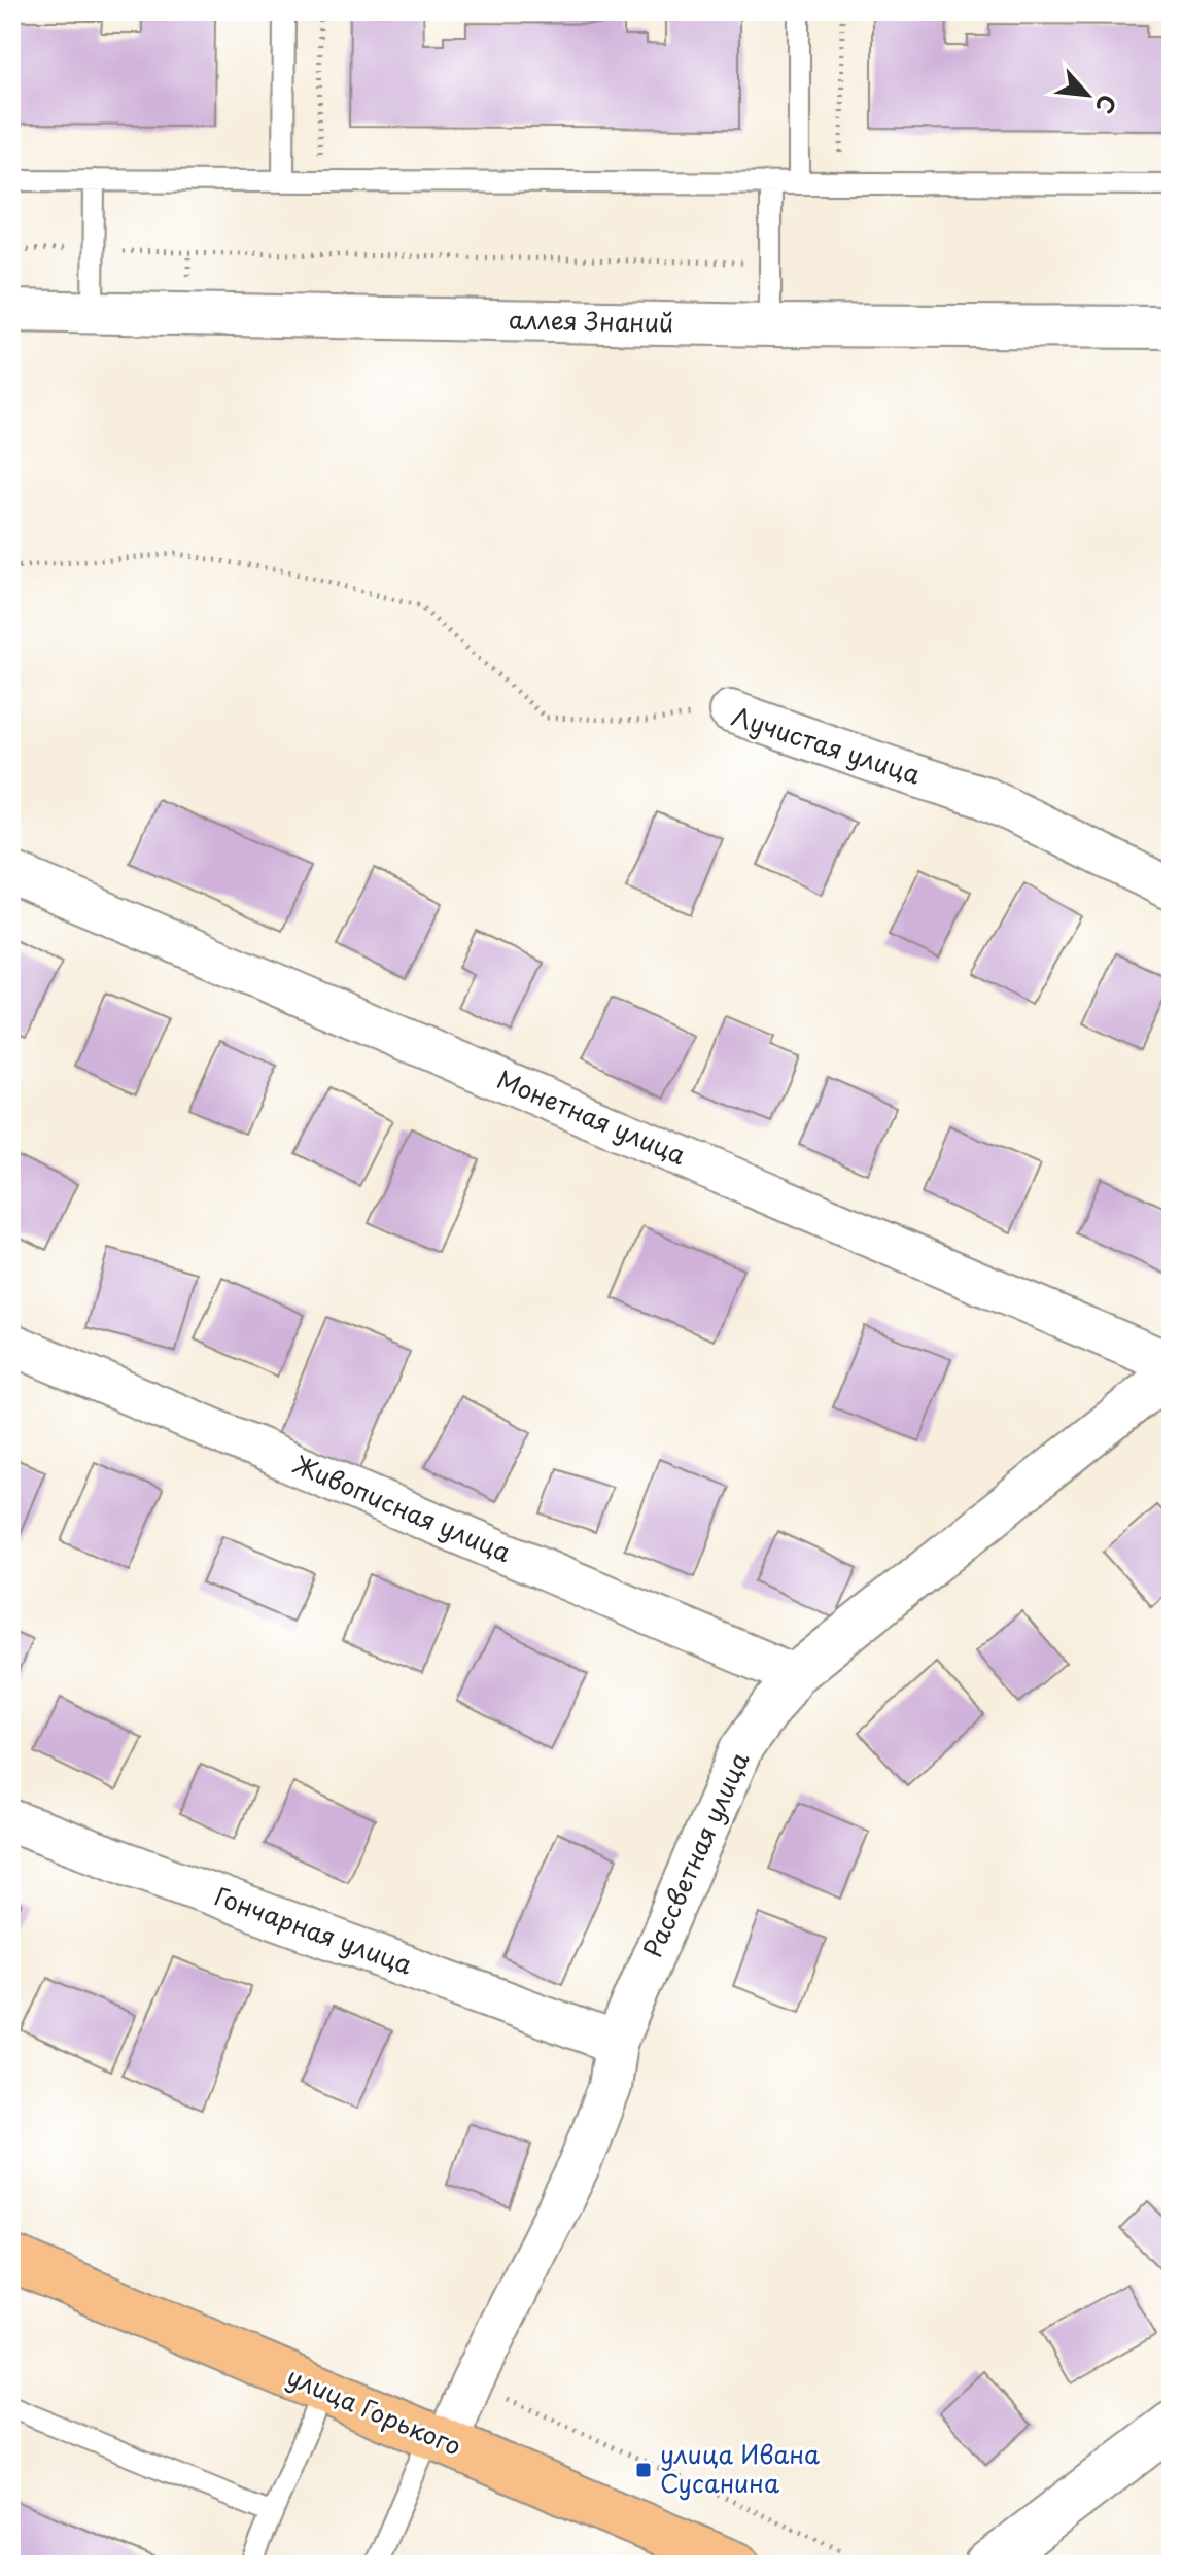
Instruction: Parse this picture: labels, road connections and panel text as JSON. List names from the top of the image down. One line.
{"streets":{"main road":["улица Горького"],"street":["аллея Знаний","Лучистая улица","Монетная улица","Живописная улица","Рассветная улица","Гончарная улица"]},"crossings":[["Живописная улица","Рассветная улица"],["Рассветная улица","Гончарная улица"],["Рассветная улица","улица Горького"]],"places":{"transit":["улица Ивана Сусанина"]},"north":"bottom right"}
